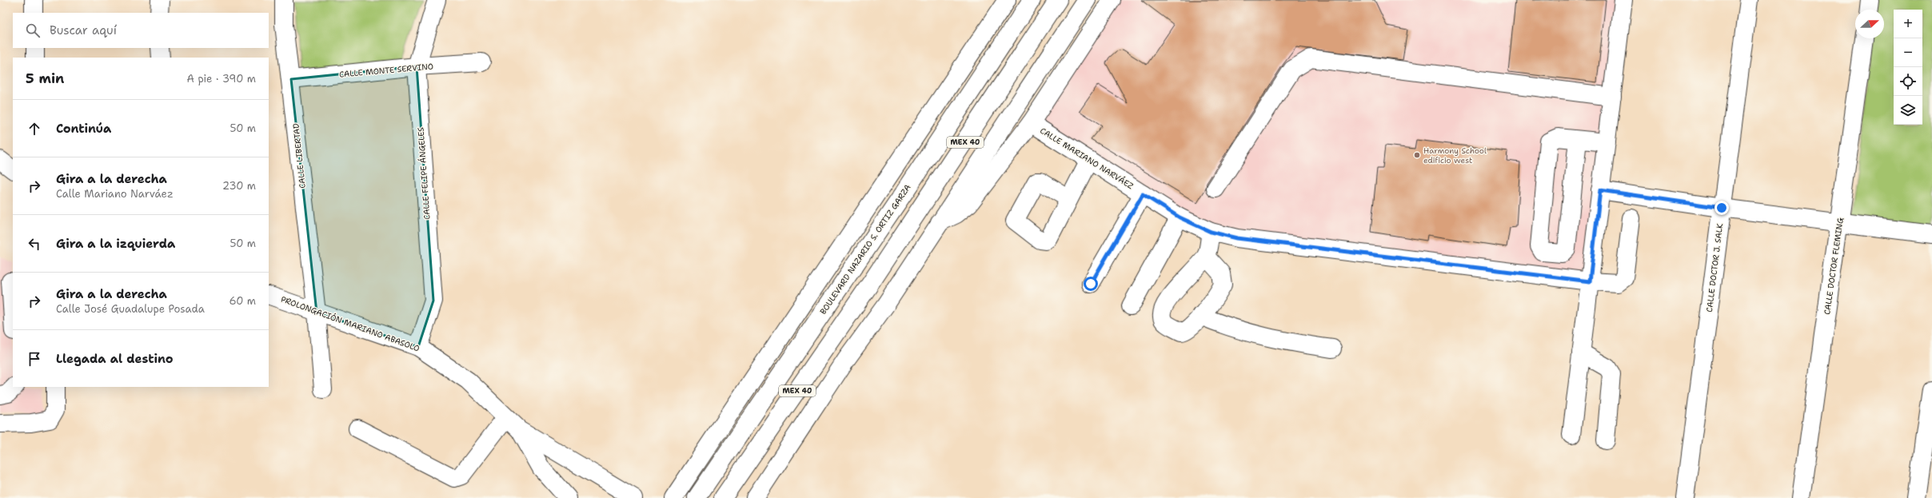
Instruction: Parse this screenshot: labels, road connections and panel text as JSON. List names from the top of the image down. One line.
{"streets":{"main road":["CALLE MONTE SERVINO","MEX 40","CALLE LIBERTAD","CALLE MARIANO NARVÁEZ","CALLE FELIPE ÁNGELES","BOULEVARD NAZARIO S. ORTIZ GARZA","CALLE DOCTOR FLEMING","CALLE DOCTOR J. SALK","PROLONGACIÓN MARIANO ABASOLO"]},"crossings":[["CALLE MONTE SERVINO","CALLE LIBERTAD"],["CALLE MONTE SERVINO","CALLE FELIPE ÁNGELES"],["CALLE LIBERTAD","PROLONGACIÓN MARIANO ABASOLO"],["CALLE FELIPE ÁNGELES","PROLONGACIÓN MARIANO ABASOLO"]],"places":["Harmony School edificio west"],"north":"right","page":{"map_buttons":["+","−"],"search":"Buscar aquí","heading":["5 min","A pie · 390 m"],"list":[["Continúa","50 m"],["Gira a la derecha","Calle Mariano Narváez","230 m"],["Gira a la izquierda","50 m"],["Gira a la derecha","Calle José Guadalupe Posada","60 m"],"Llegada al destino"]}}
